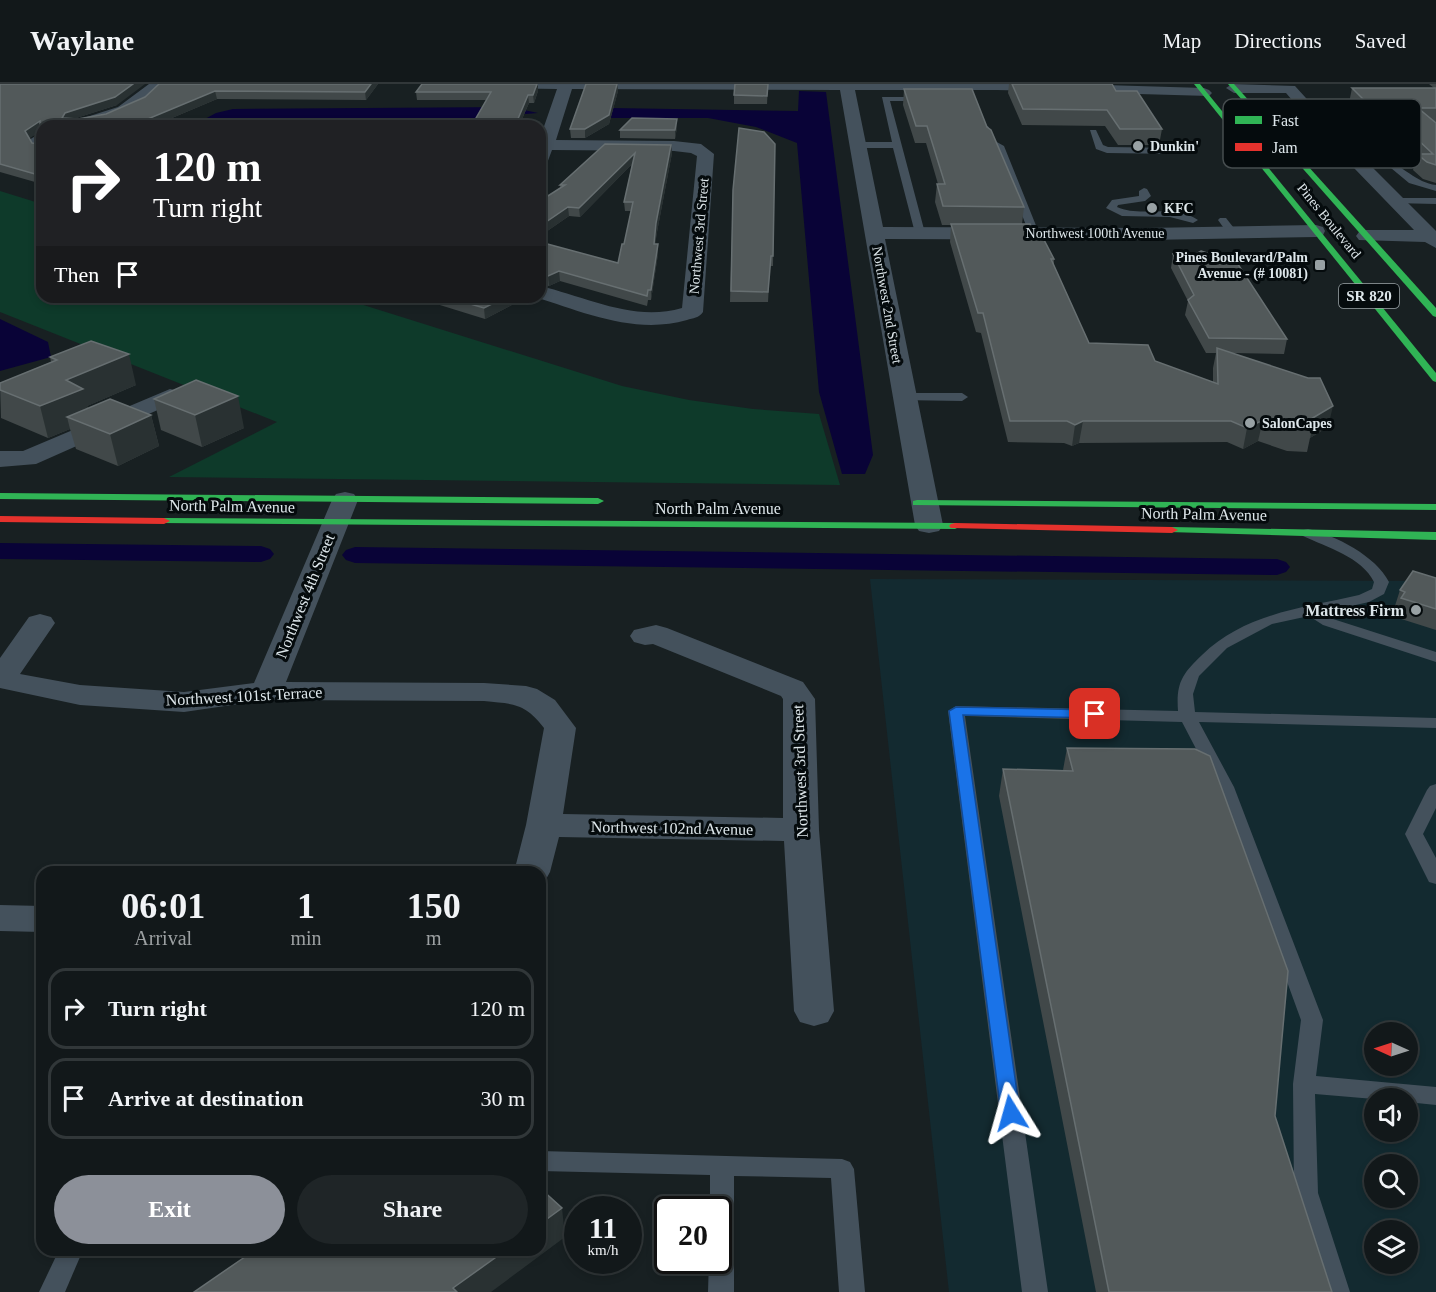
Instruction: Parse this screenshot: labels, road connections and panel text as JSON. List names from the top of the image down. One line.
{"streets":{"main road":["Pines Boulevard","SR 820","North Palm Avenue"],"street":["Northwest 100th Avenue","Northwest 3rd Street","Northwest 2nd Street","Northwest 4th Street","Northwest 101st Terrace","Northwest 102nd Avenue"]},"crossings":[["Pines Boulevard","Northwest 100th Avenue"],["Northwest 100th Avenue","Northwest 2nd Street"],["Northwest 3rd Street","Northwest 102nd Avenue"],["Northwest 2nd Street","North Palm Avenue"],["North Palm Avenue","Northwest 4th Street"],["Northwest 4th Street","Northwest 101st Terrace"],["Northwest 101st Terrace","Northwest 102nd Avenue"]],"places":{"other":["Dunkin'","KFC","SalonCapes","Mattress Firm"],"transit":["Pines Boulevard/Palm Avenue - (# 10081)"]},"legend":["Fast","Jam"],"north":"left","page":{"header":"Waylane","nav":["Map","Directions","Saved"],"turn":["120 m","Turn right"],"then":"Then","eta":["06:01","Arrival","1","min","150","m"],"list":[{"name":"Turn right","value":"120 m"},{"name":"Arrive at destination","value":"30 m"}],"buttons":["Exit","Share"],"speed":"11 km/h","limit":"20"}}
